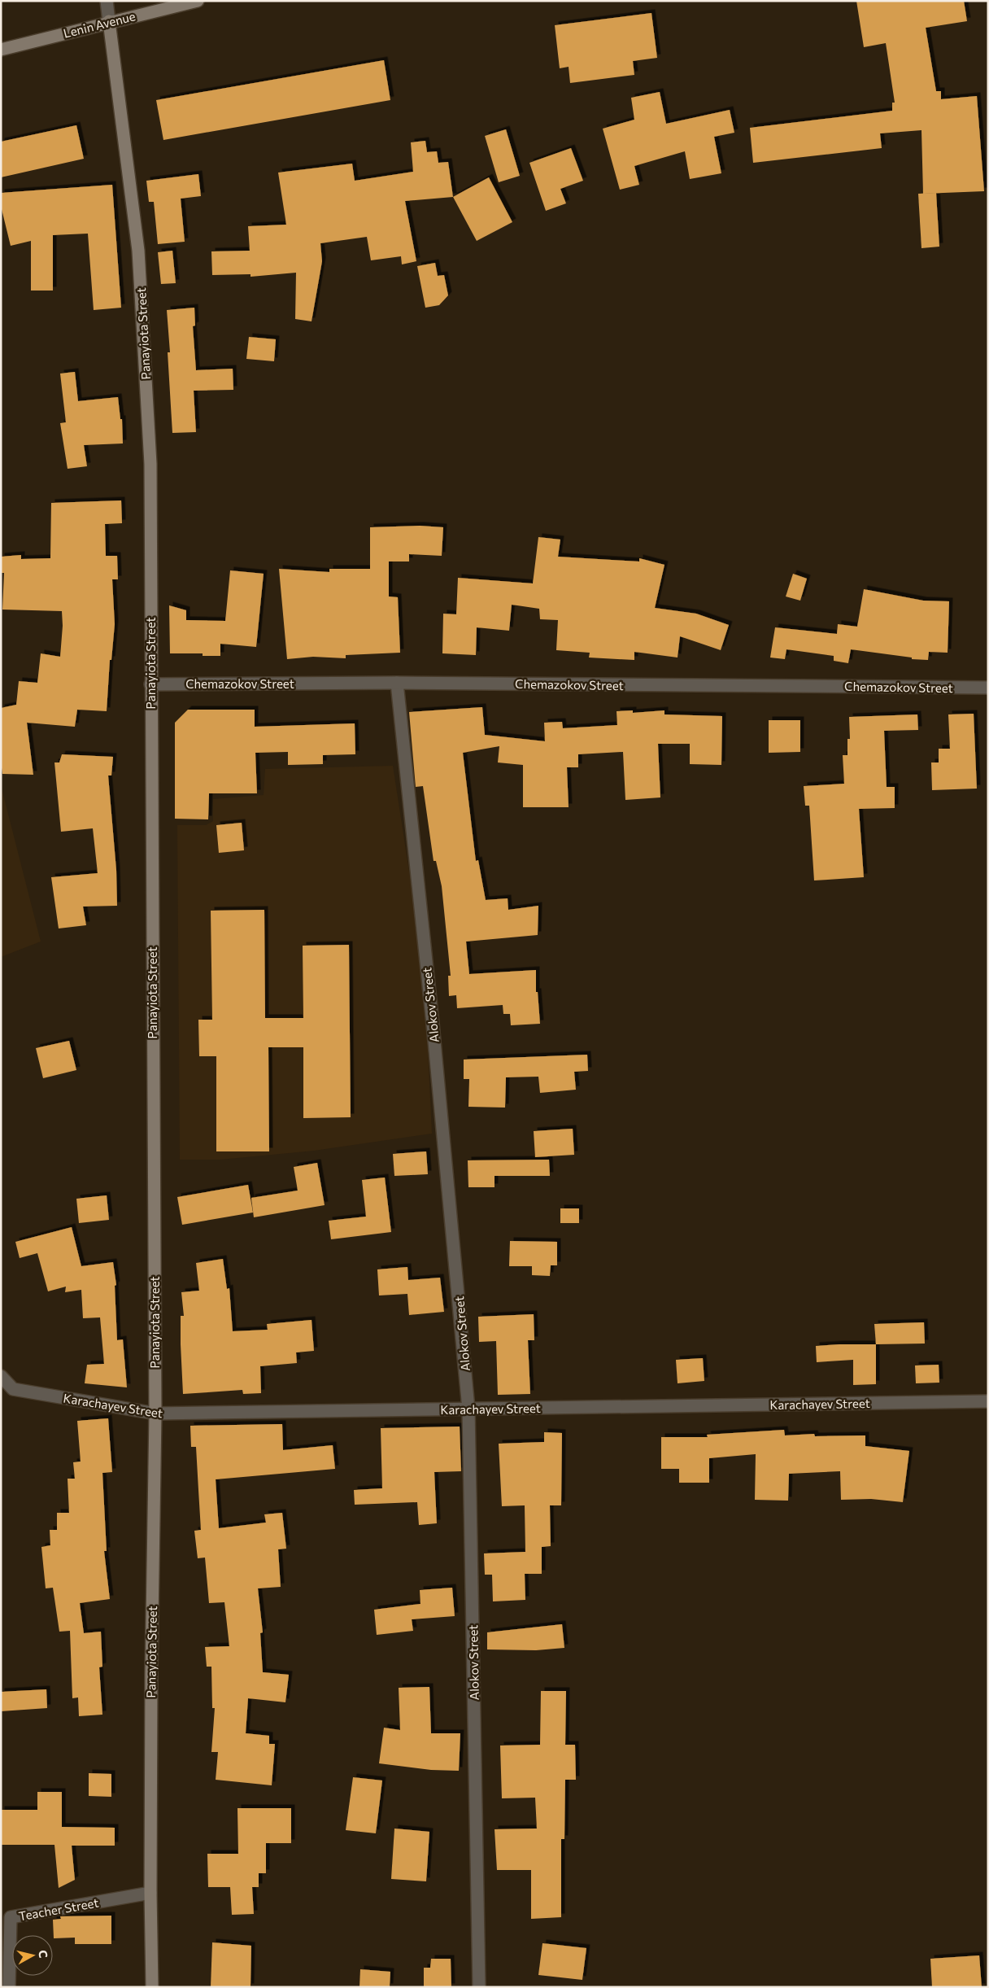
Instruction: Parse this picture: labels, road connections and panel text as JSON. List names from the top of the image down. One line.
{"streets":{"street":["Lenin Avenue","Panayiota Street","Chemazokov Street","Alokov Street","Karachayev Street","Teacher Street"]},"crossings":[["Lenin Avenue","Panayiota Street"],["Panayiota Street","Chemazokov Street"],["Panayiota Street","Karachayev Street"],["Panayiota Street","Teacher Street"],["Chemazokov Street","Alokov Street"],["Alokov Street","Karachayev Street"]],"north":"right"}
